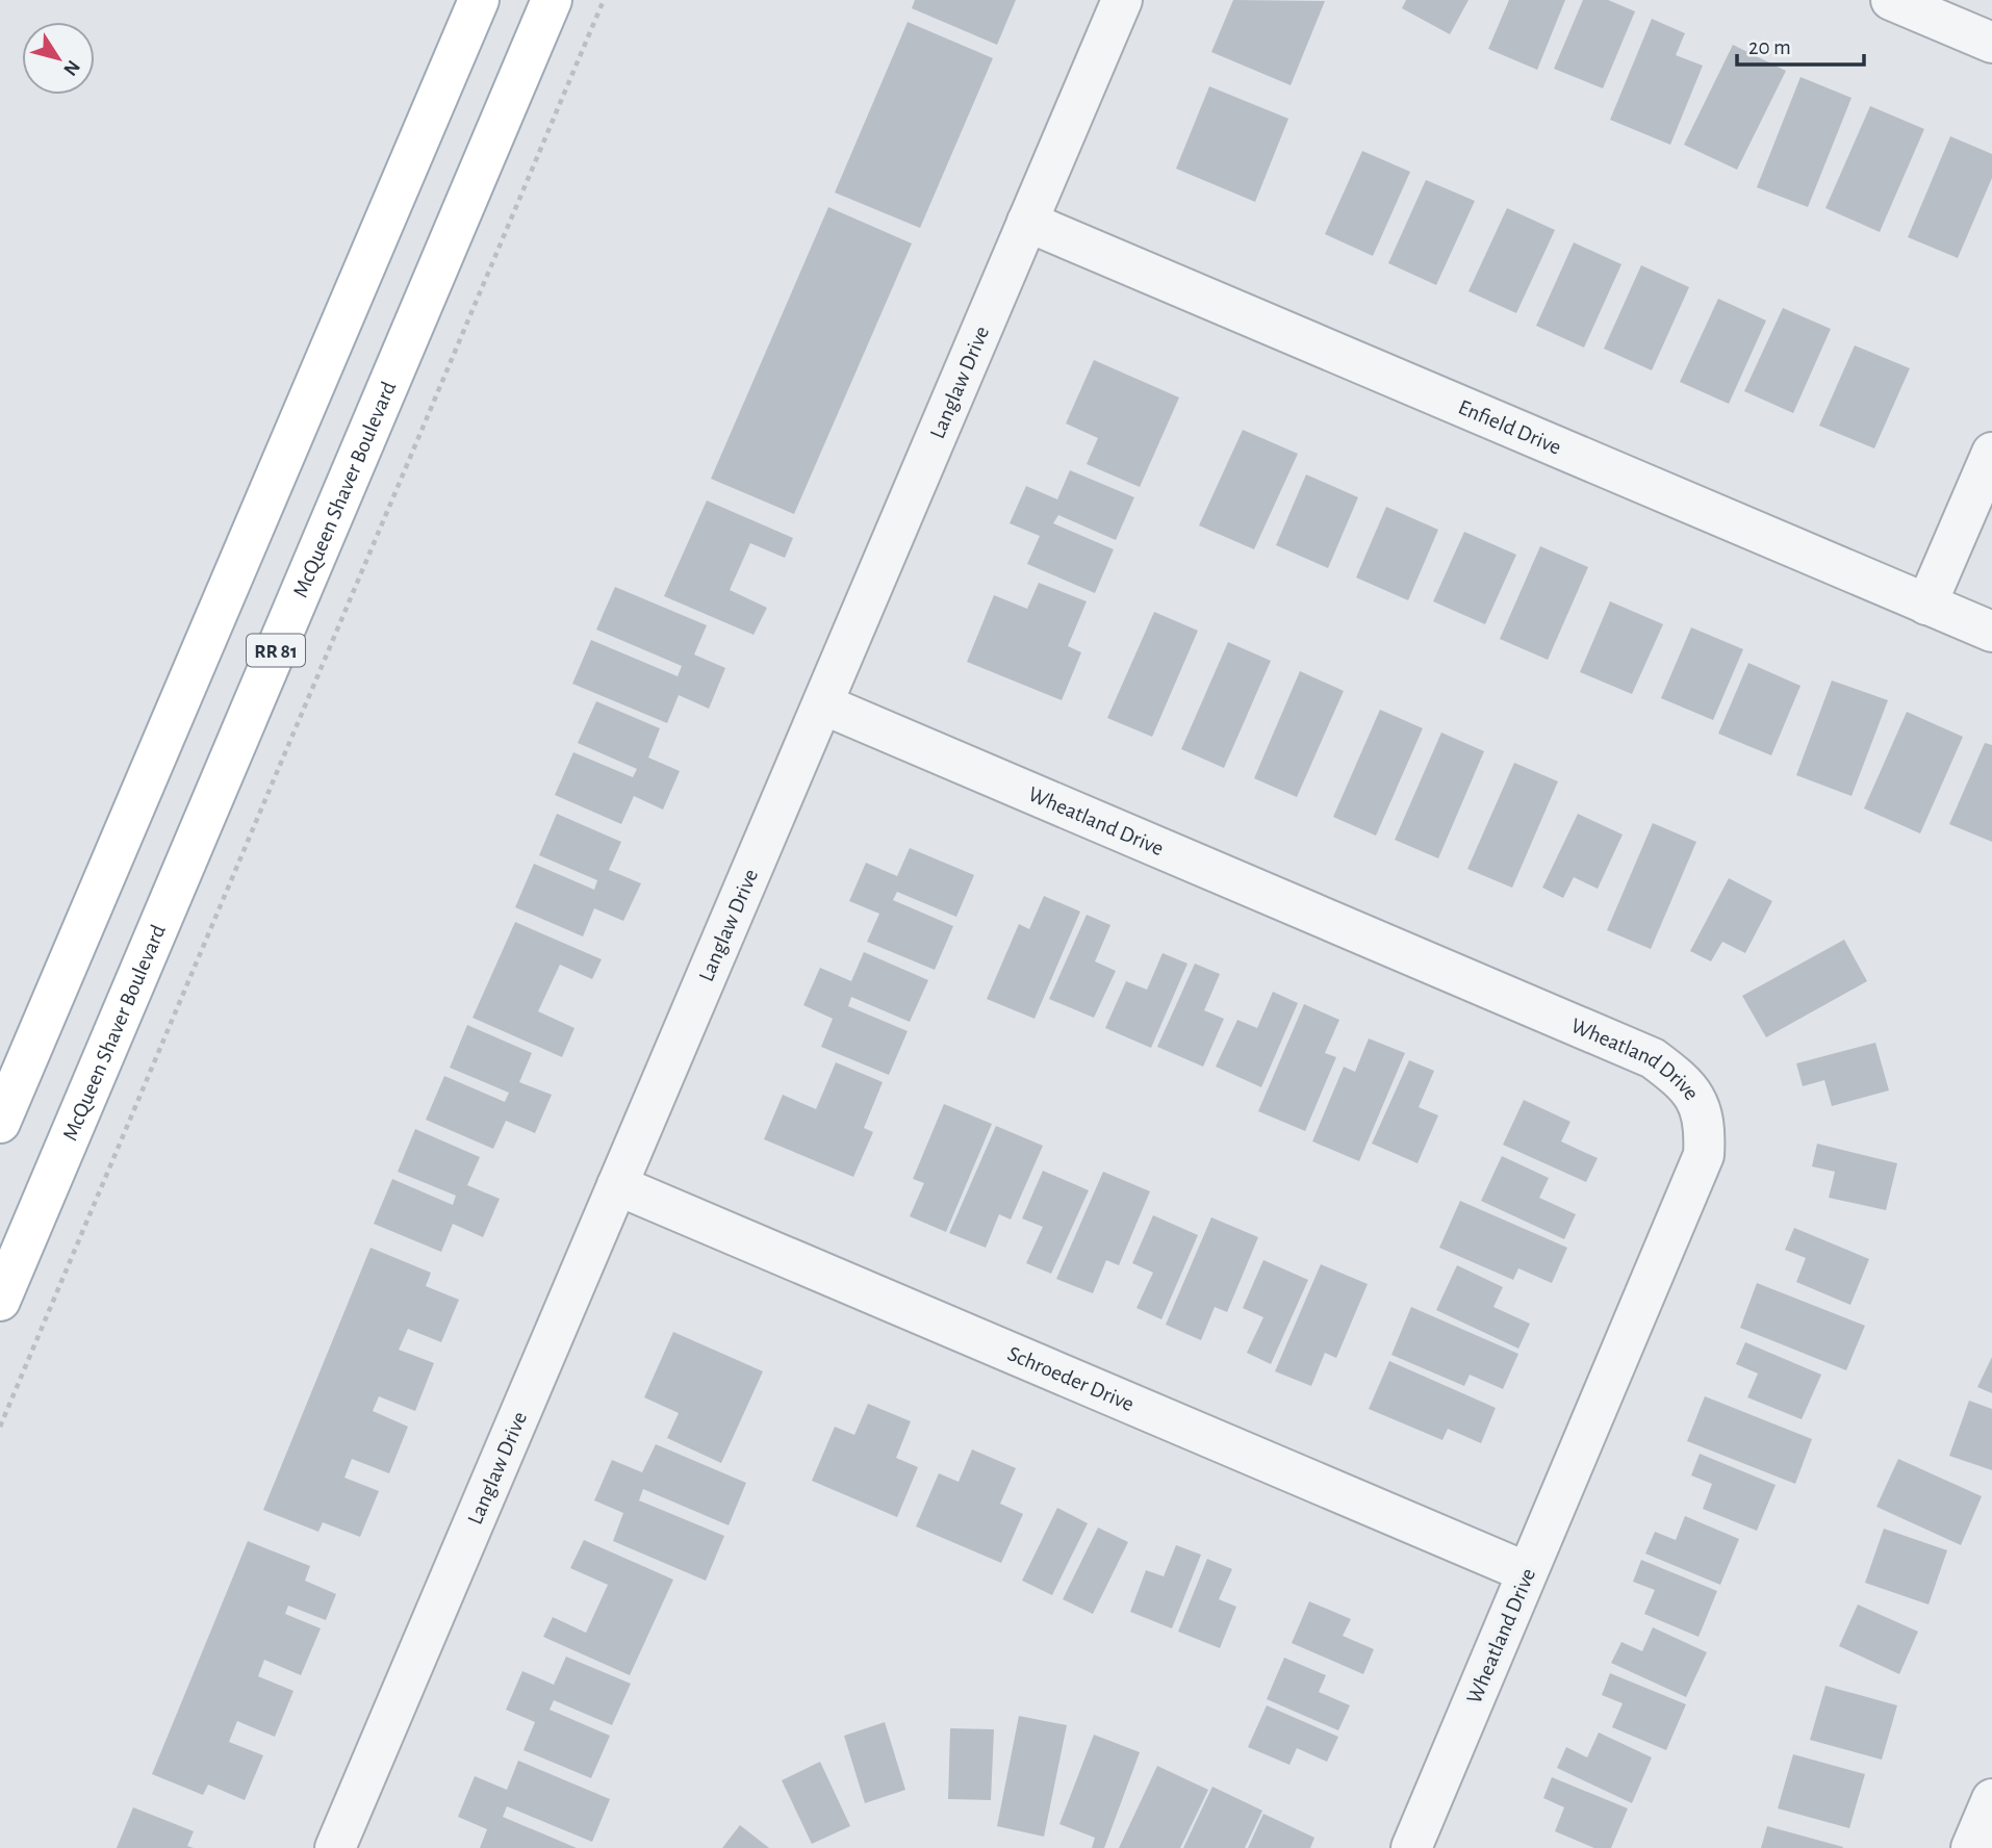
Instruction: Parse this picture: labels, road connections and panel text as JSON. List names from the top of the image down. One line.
{"streets":{"main road":["McQueen Shaver Boulevard","RR 81"],"street":["Langlaw Drive","Enfield Drive","Wheatland Drive","Schroeder Drive"]},"crossings":[["Langlaw Drive","Enfield Drive"],["Langlaw Drive","Wheatland Drive"],["Langlaw Drive","Schroeder Drive"],["Wheatland Drive","Schroeder Drive"]],"scale_bar":"20 m","north":"bottom right"}
